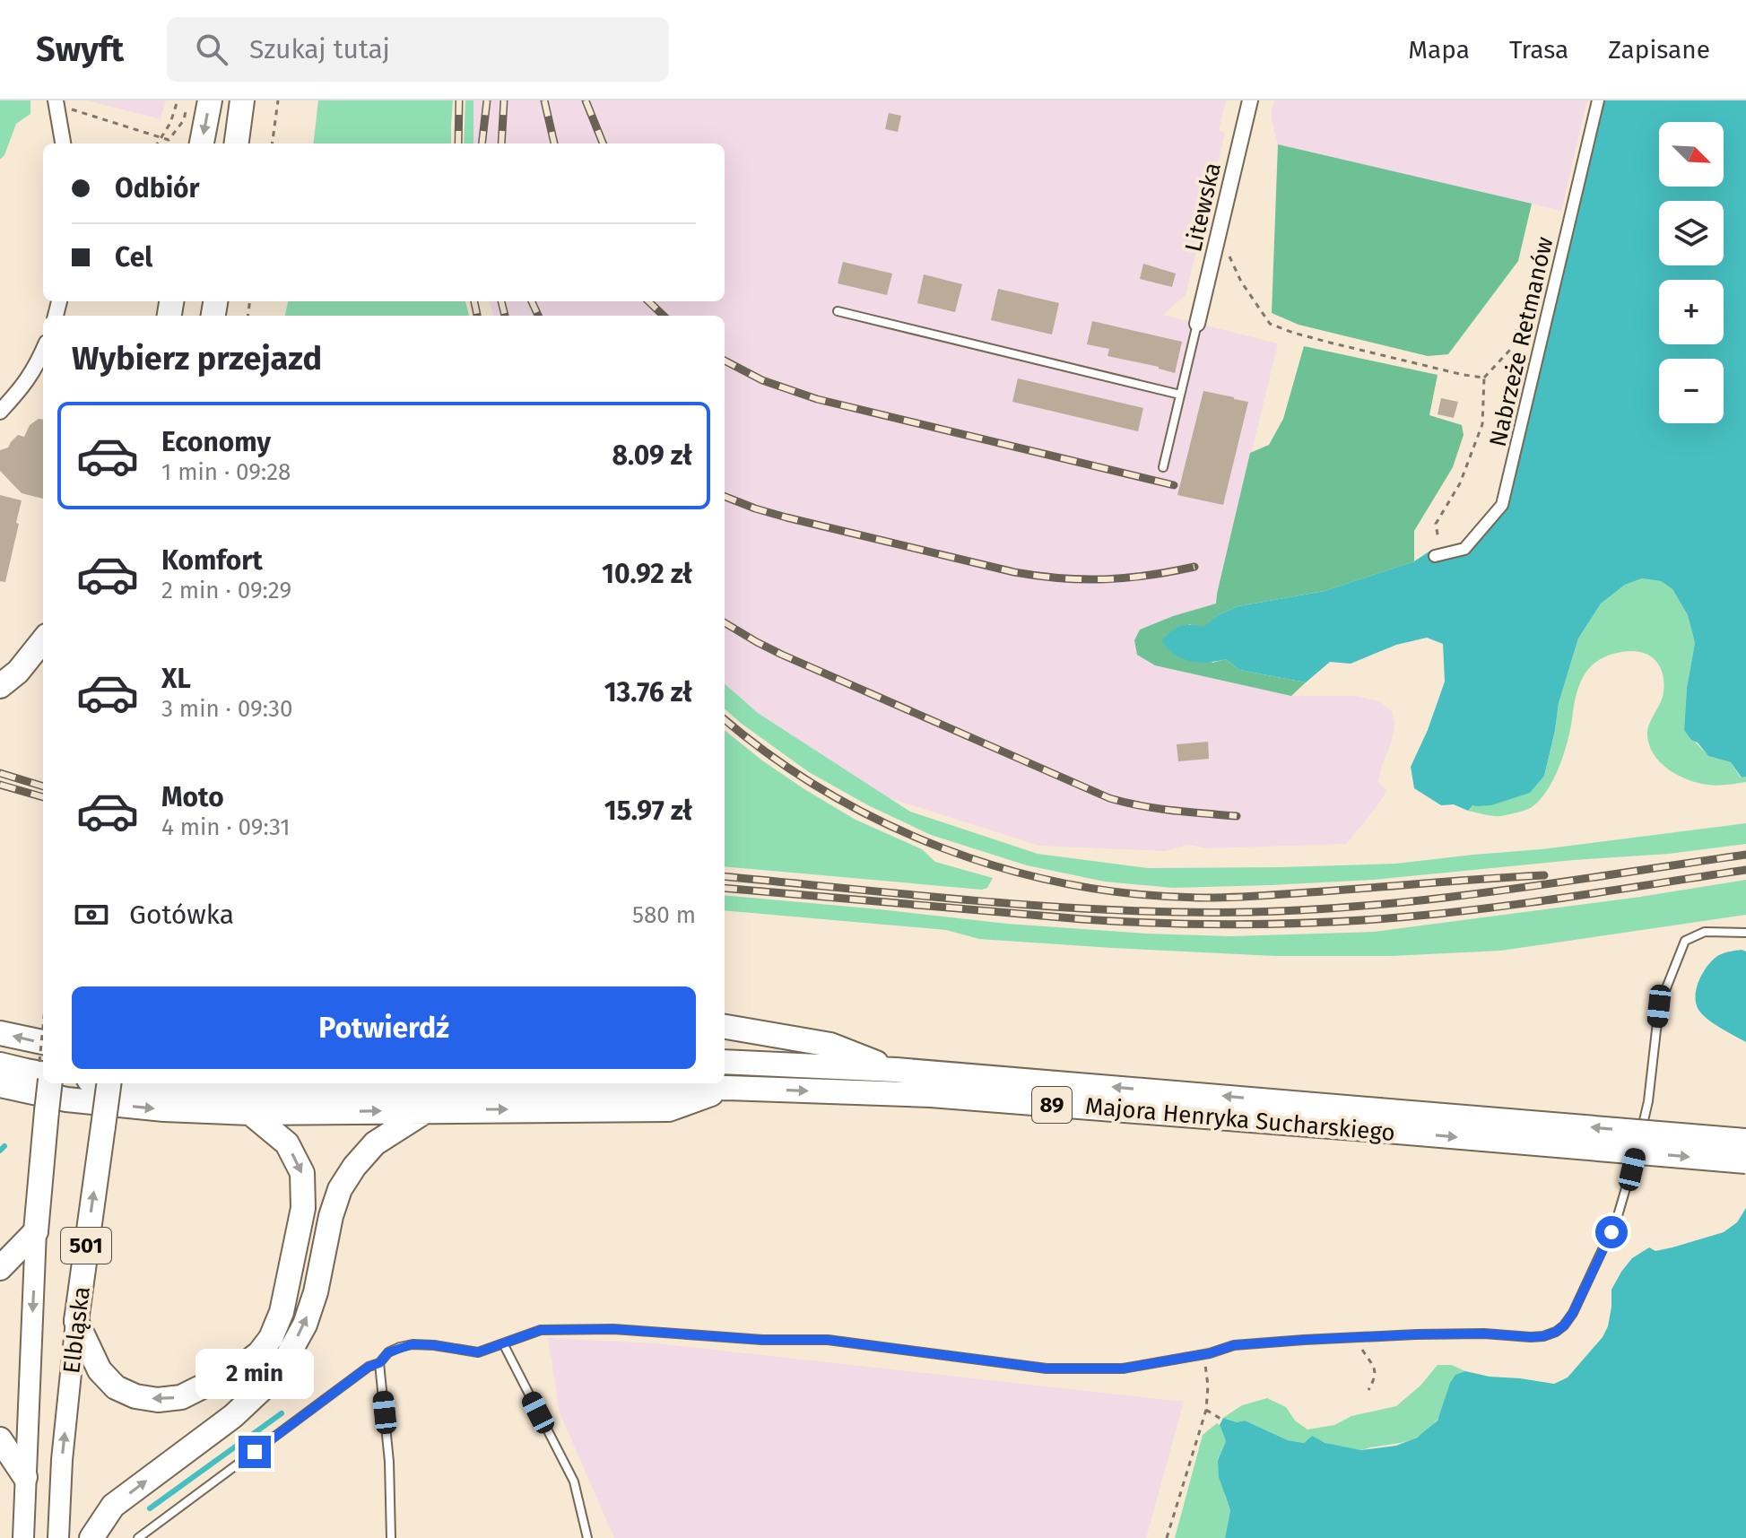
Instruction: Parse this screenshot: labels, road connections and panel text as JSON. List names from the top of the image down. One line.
{"streets":{"main road":["89","Majora Henryka Sucharskiego","501","Elbląska"],"street":["Litewska","Nabrzeże Retmanów"]},"north":"bottom right","page":{"header":"Swyft","search":"Szukaj tutaj","nav":["Mapa","Trasa","Zapisane"],"map_buttons":["+","−"],"banner":["Odbiór","Cel"],"heading":"Wybierz przejazd","list":[{"name":"Economy","note":"1 min · 09:28","value":"8.09 zł"},{"name":"Komfort","note":"2 min · 09:29","value":"10.92 zł"},{"name":"XL","note":"3 min · 09:30","value":"13.76 zł"},{"name":"Moto","note":"4 min · 09:31","value":"15.97 zł"}],"pay":["Gotówka","580 m"],"buttons":"Potwierdź","bubble":"2 min"}}
